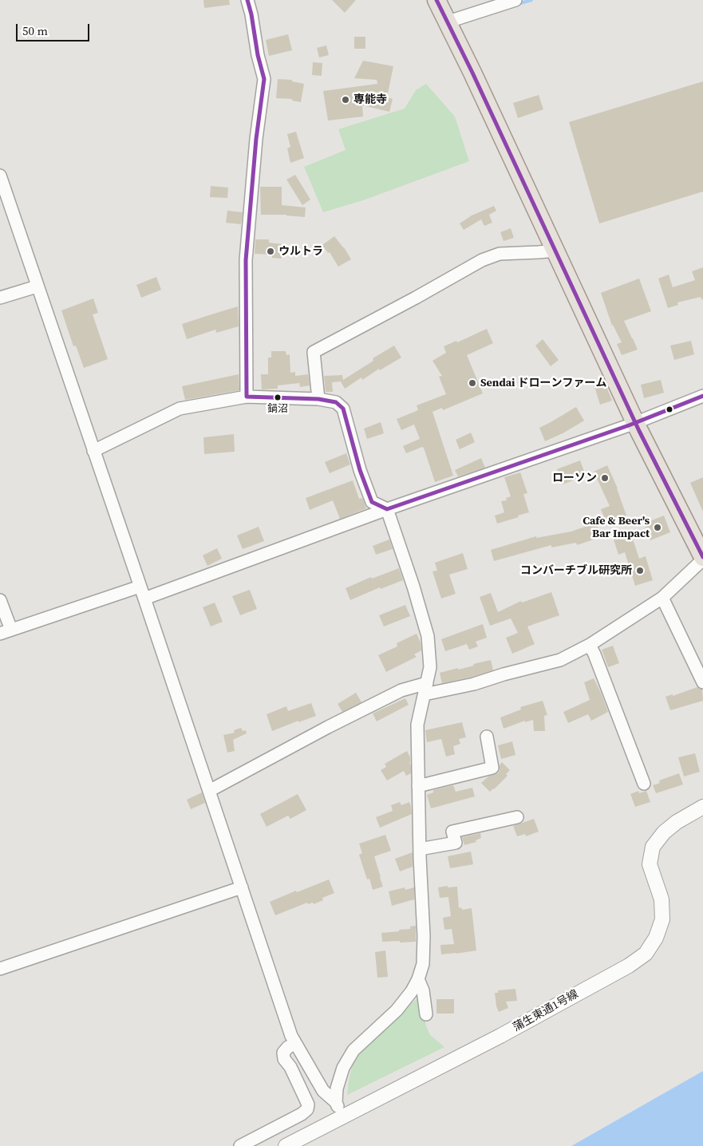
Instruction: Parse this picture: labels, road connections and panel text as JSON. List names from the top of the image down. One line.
{"streets":{"street":["蒲生東通1号線"]},"places":["専能寺","ウルトラ","Sendai ドローンファーム","鍋沼","ローソン","Cafe & Beer's Bar Impact","コンバーチブル研究所"],"scale_bar":"50 m"}
